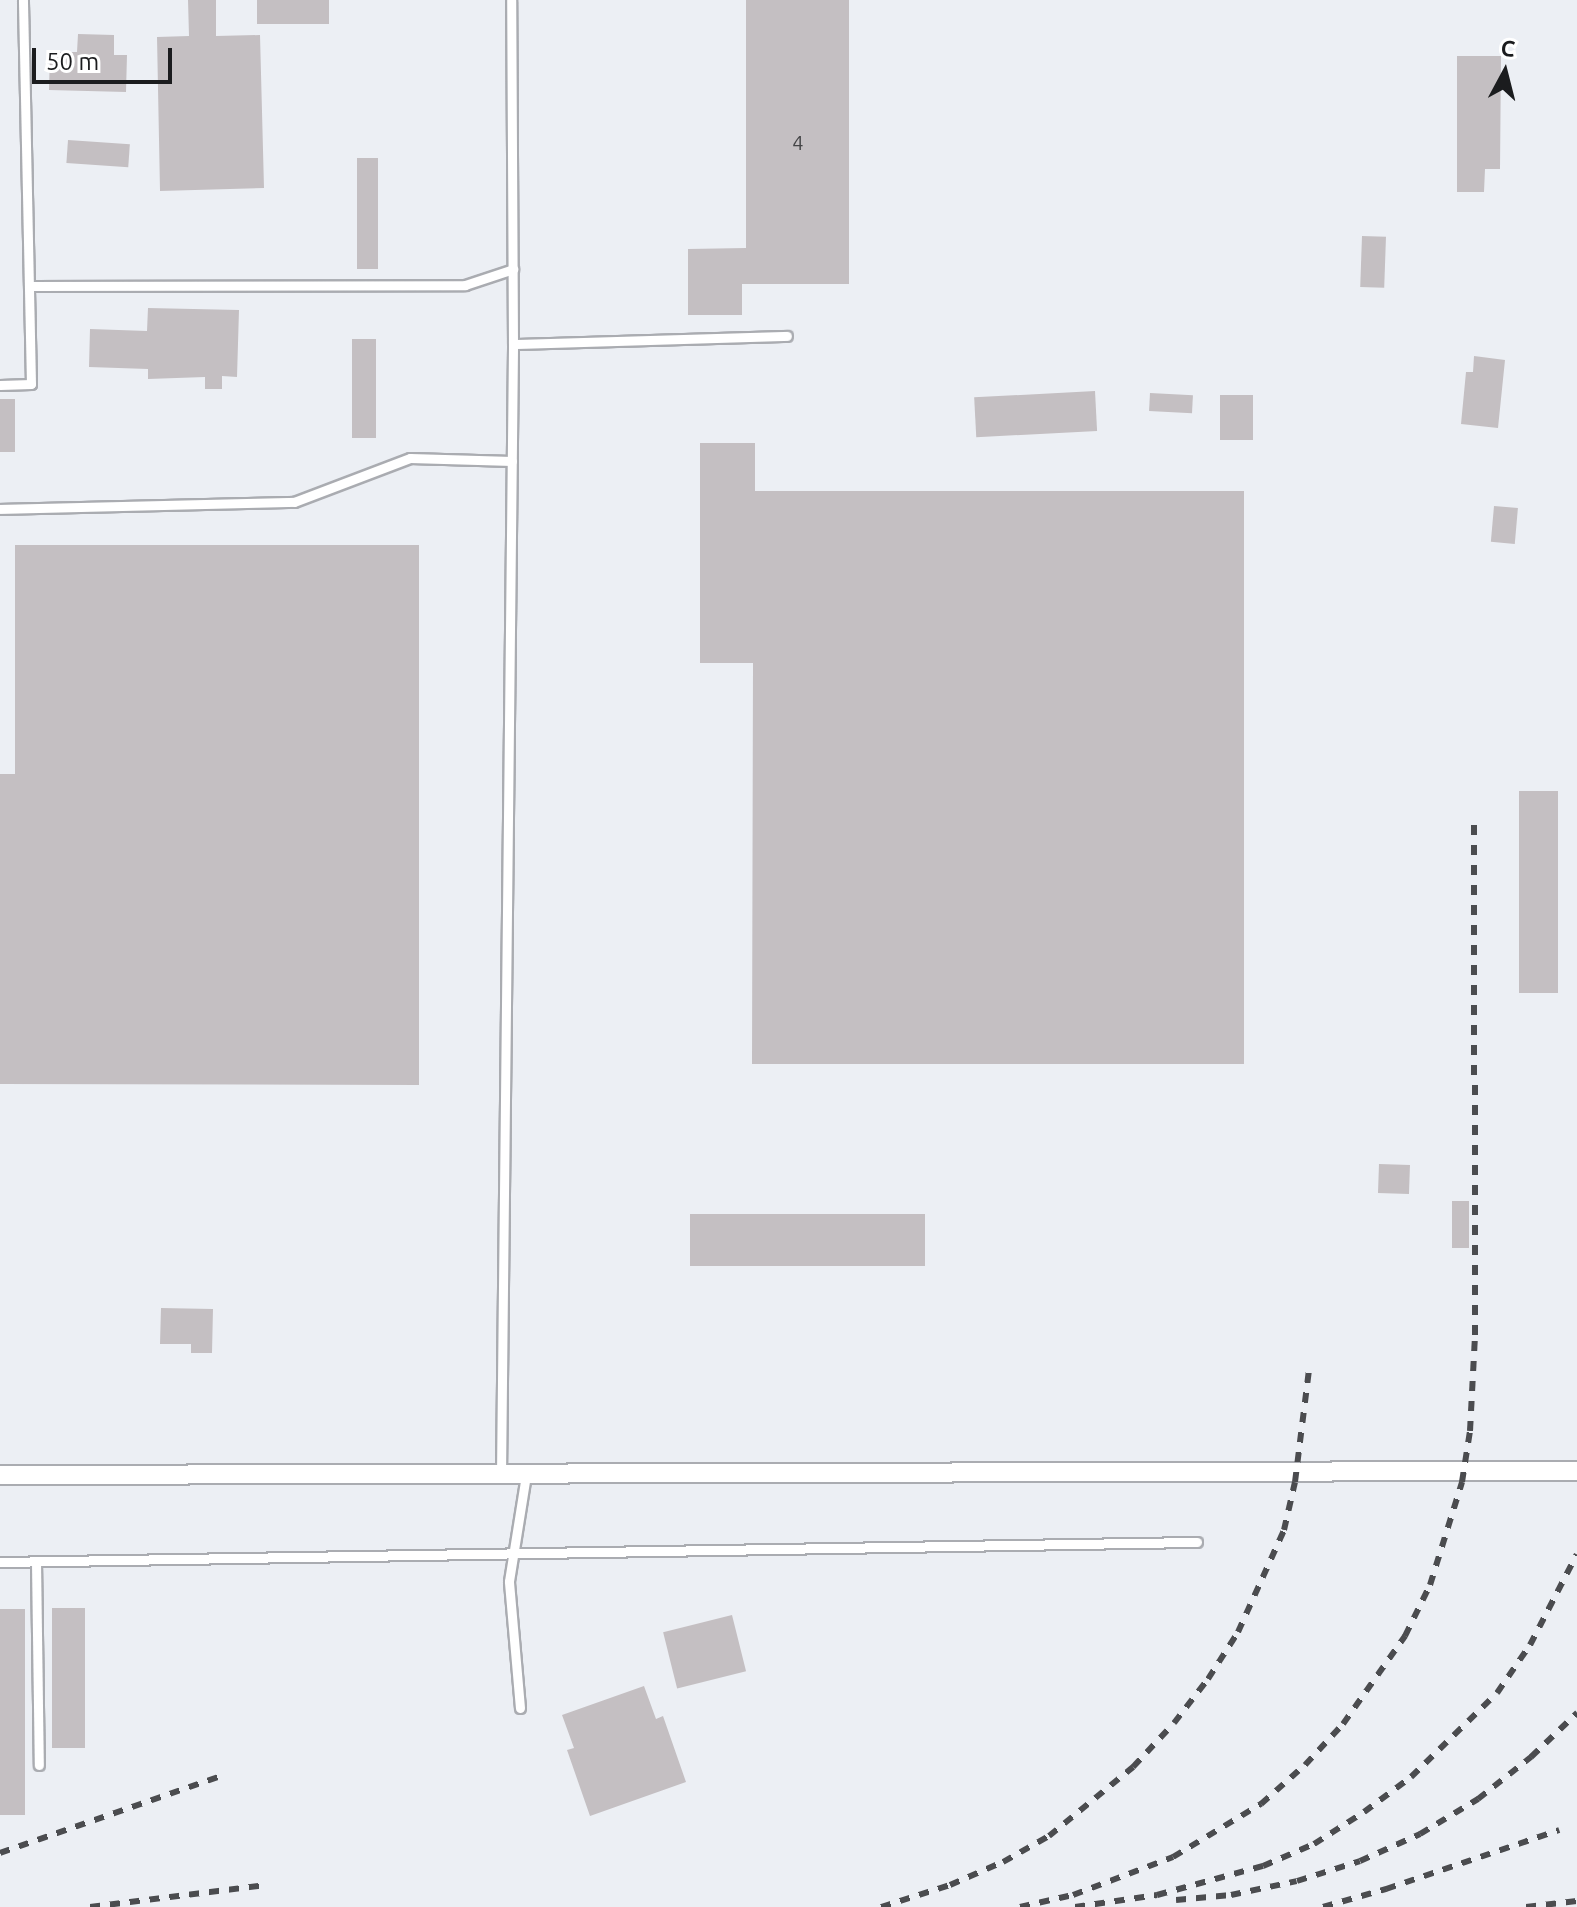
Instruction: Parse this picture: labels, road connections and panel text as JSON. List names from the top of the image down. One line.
{"house_numbers":["4"],"scale_bar":"50 m","north":"top"}
